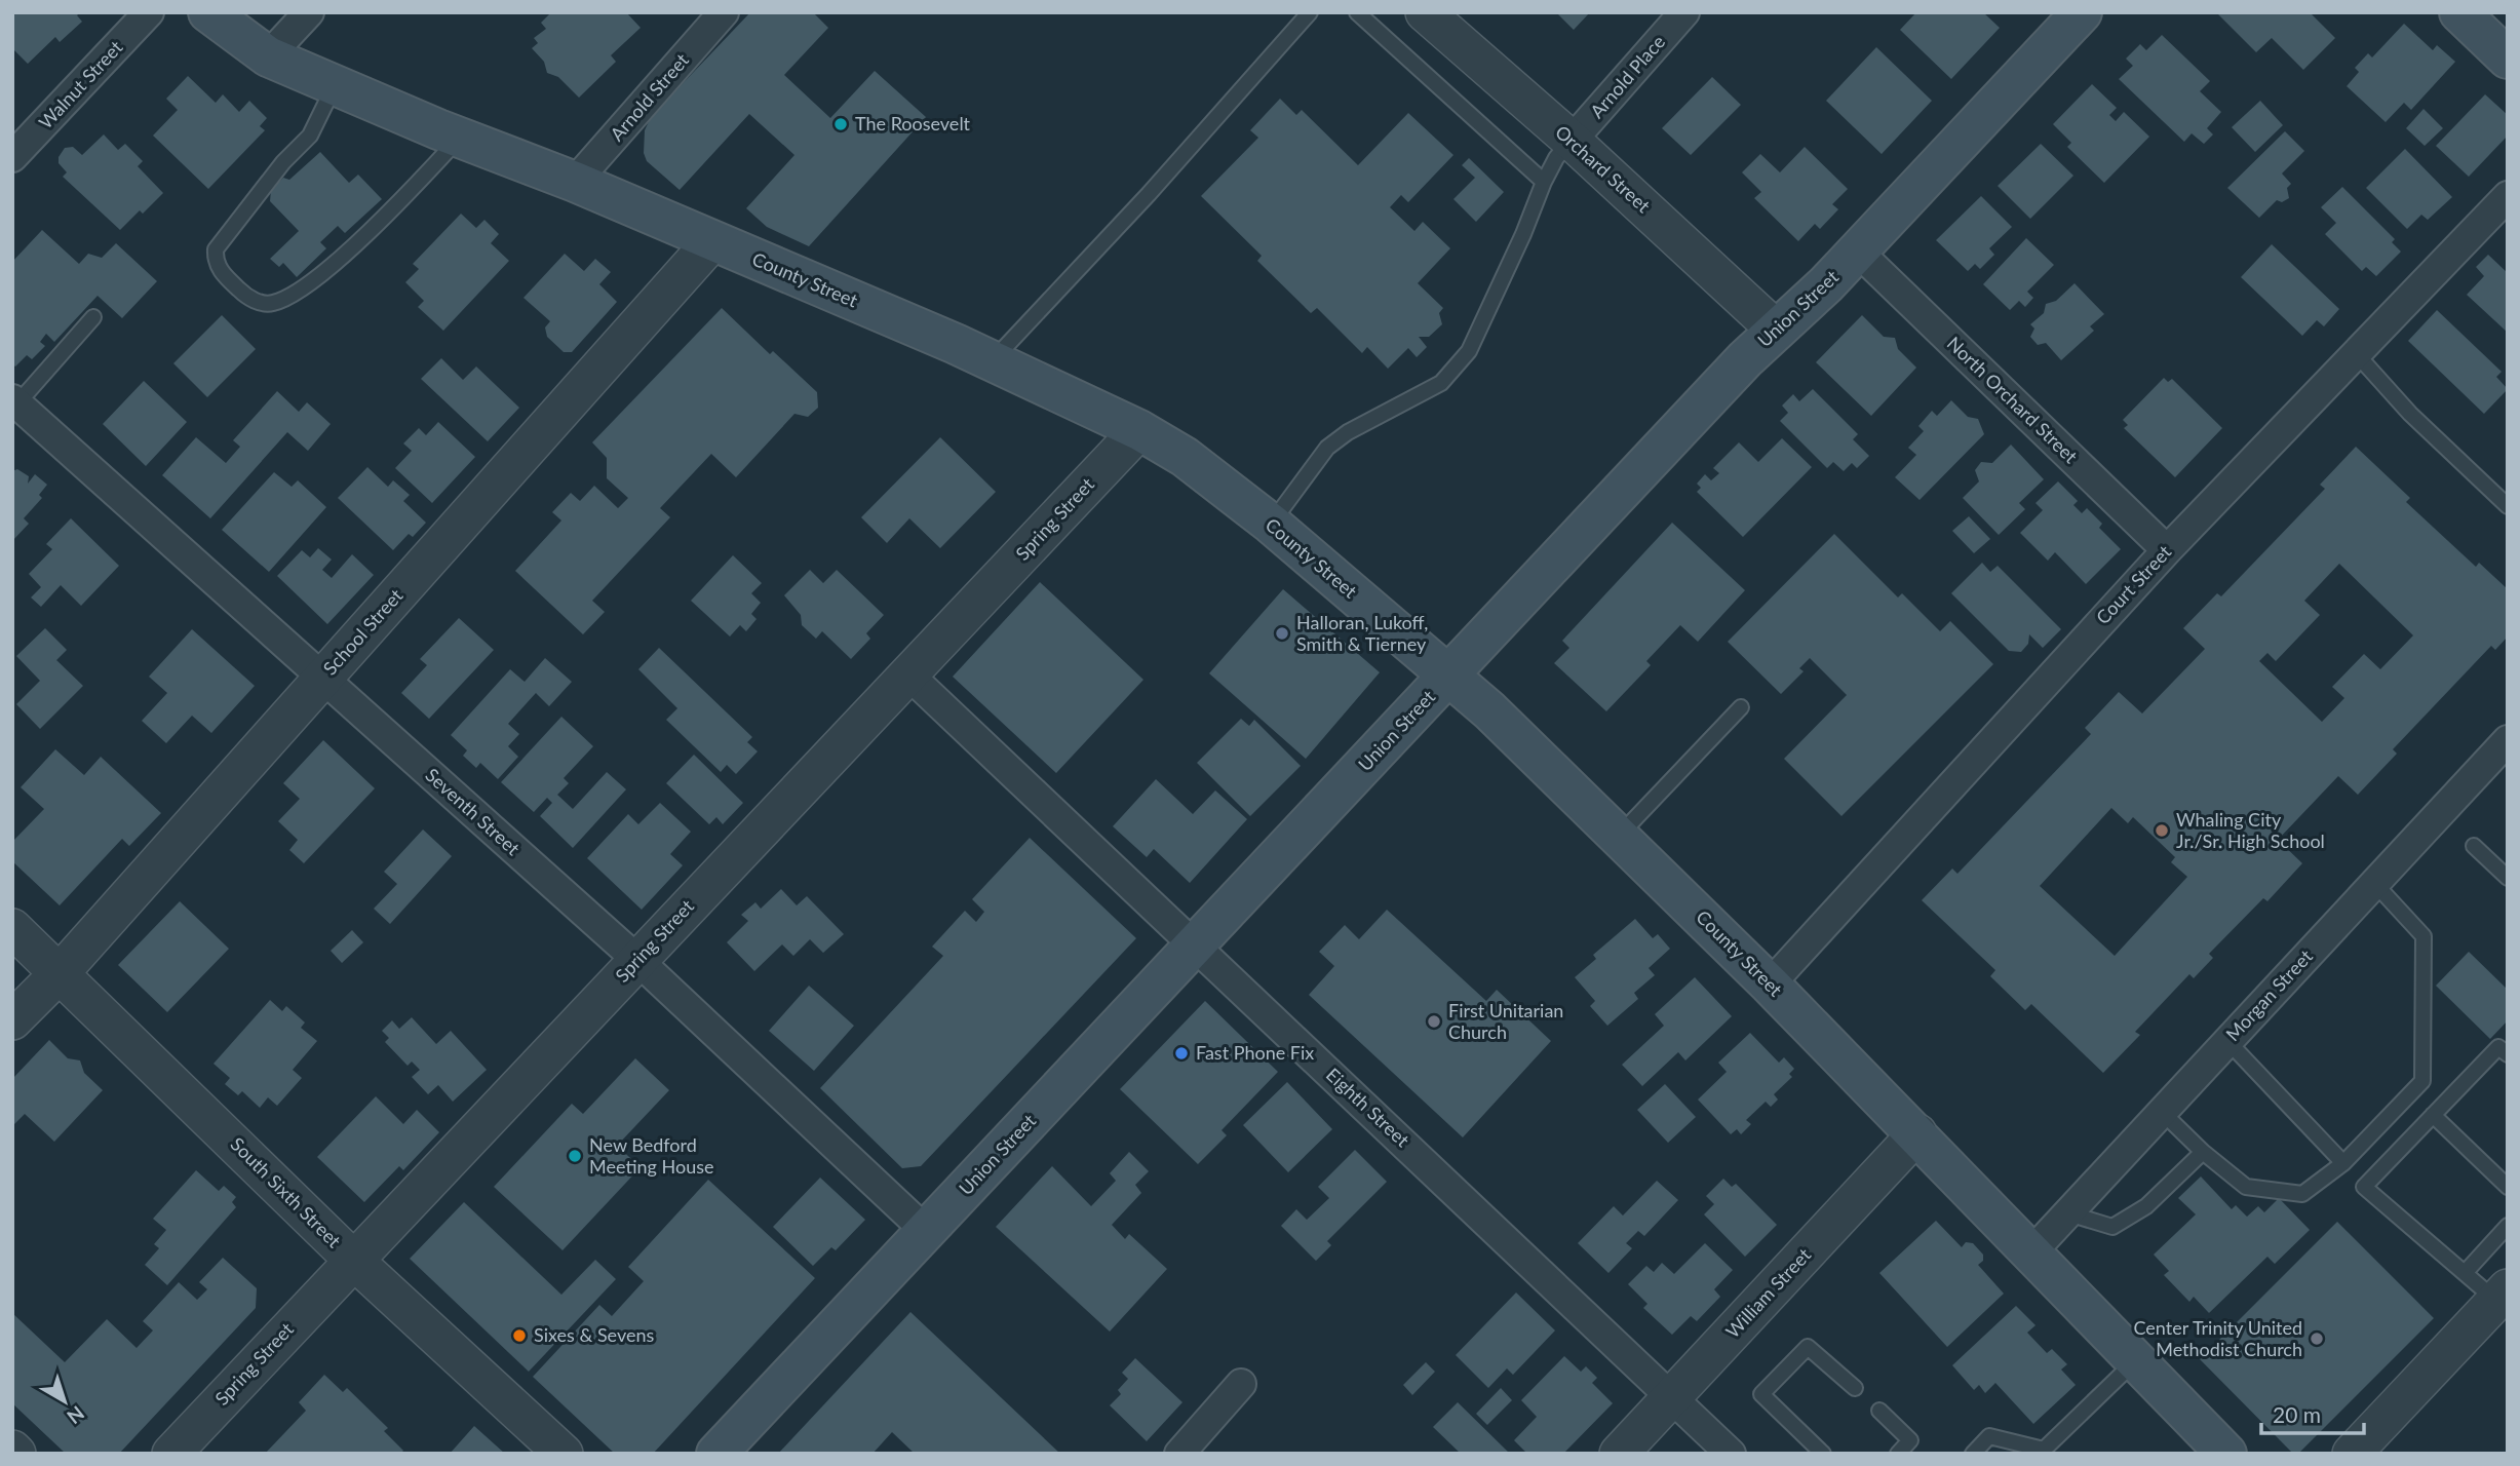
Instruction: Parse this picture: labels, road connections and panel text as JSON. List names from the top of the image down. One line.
{"streets":{"main road":["County Street","Union Street"],"street":["Arnold Place","Walnut Street","Arnold Street","Orchard Street","North Orchard Street","Spring Street","Court Street","School Street","Seventh Street","Morgan Street","Eighth Street","South Sixth Street","William Street"]},"crossings":[["Arnold Place","Orchard Street"],["Arnold Street","County Street"],["Orchard Street","Union Street"],["County Street","Union Street"],["County Street","Spring Street"],["County Street","Court Street"],["County Street","School Street"],["County Street","Morgan Street"],["County Street","William Street"],["Union Street","North Orchard Street"],["Union Street","Seventh Street"],["Union Street","Eighth Street"],["North Orchard Street","Court Street"],["Spring Street","Seventh Street"],["Spring Street","Eighth Street"],["Spring Street","South Sixth Street"],["School Street","Seventh Street"],["School Street","South Sixth Street"],["Eighth Street","William Street"]],"places":["The Roosevelt","Halloran, Lukoff, Smith & Tierney","Whaling City Jr./Sr. High School","First Unitarian Church","Fast Phone Fix","New Bedford Meeting House","Sixes & Sevens","Center Trinity United Methodist Church"],"scale_bar":"20 m","north":"bottom right"}
